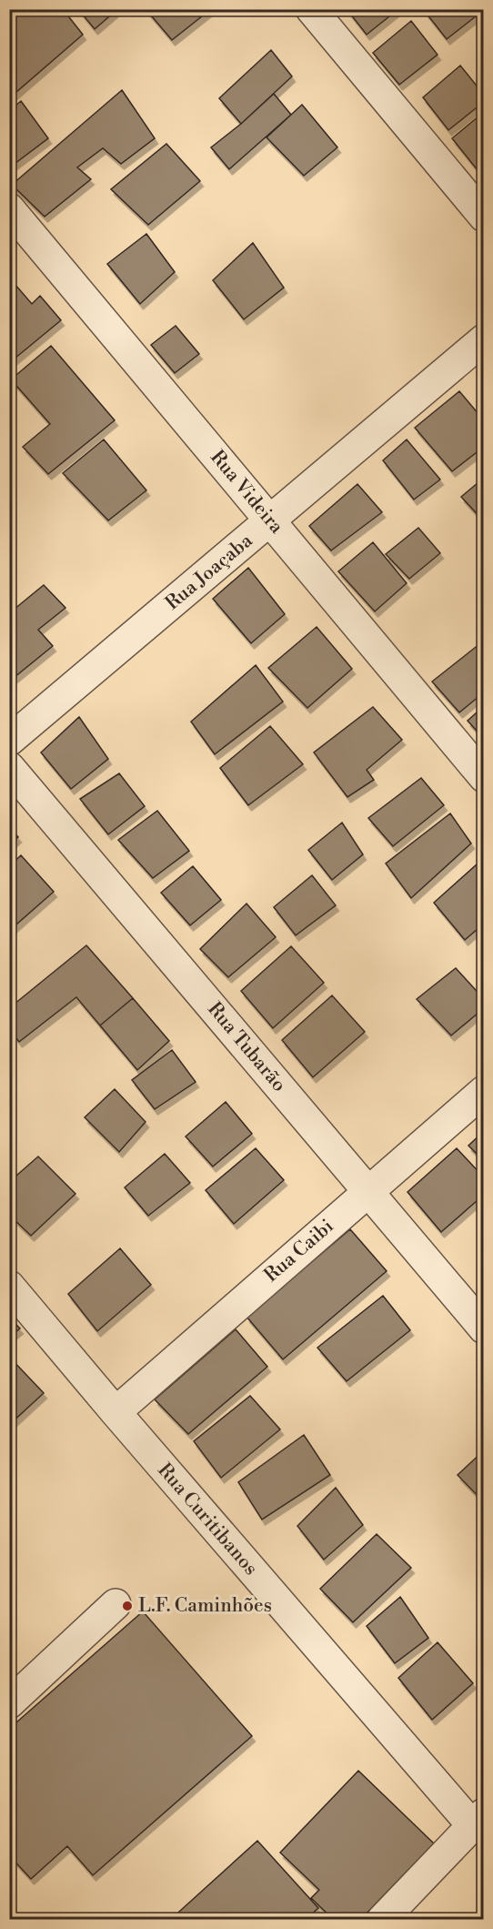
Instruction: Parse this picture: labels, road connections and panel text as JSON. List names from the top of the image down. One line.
{"streets":{"street":["Rua Videira","Rua Joaçaba","Rua Tubarão","Rua Caibi","Rua Curitibanos"]},"crossings":[["Rua Videira","Rua Joaçaba"],["Rua Tubarão","Rua Caibi"],["Rua Caibi","Rua Curitibanos"]],"places":["L.F. Caminhões"]}
